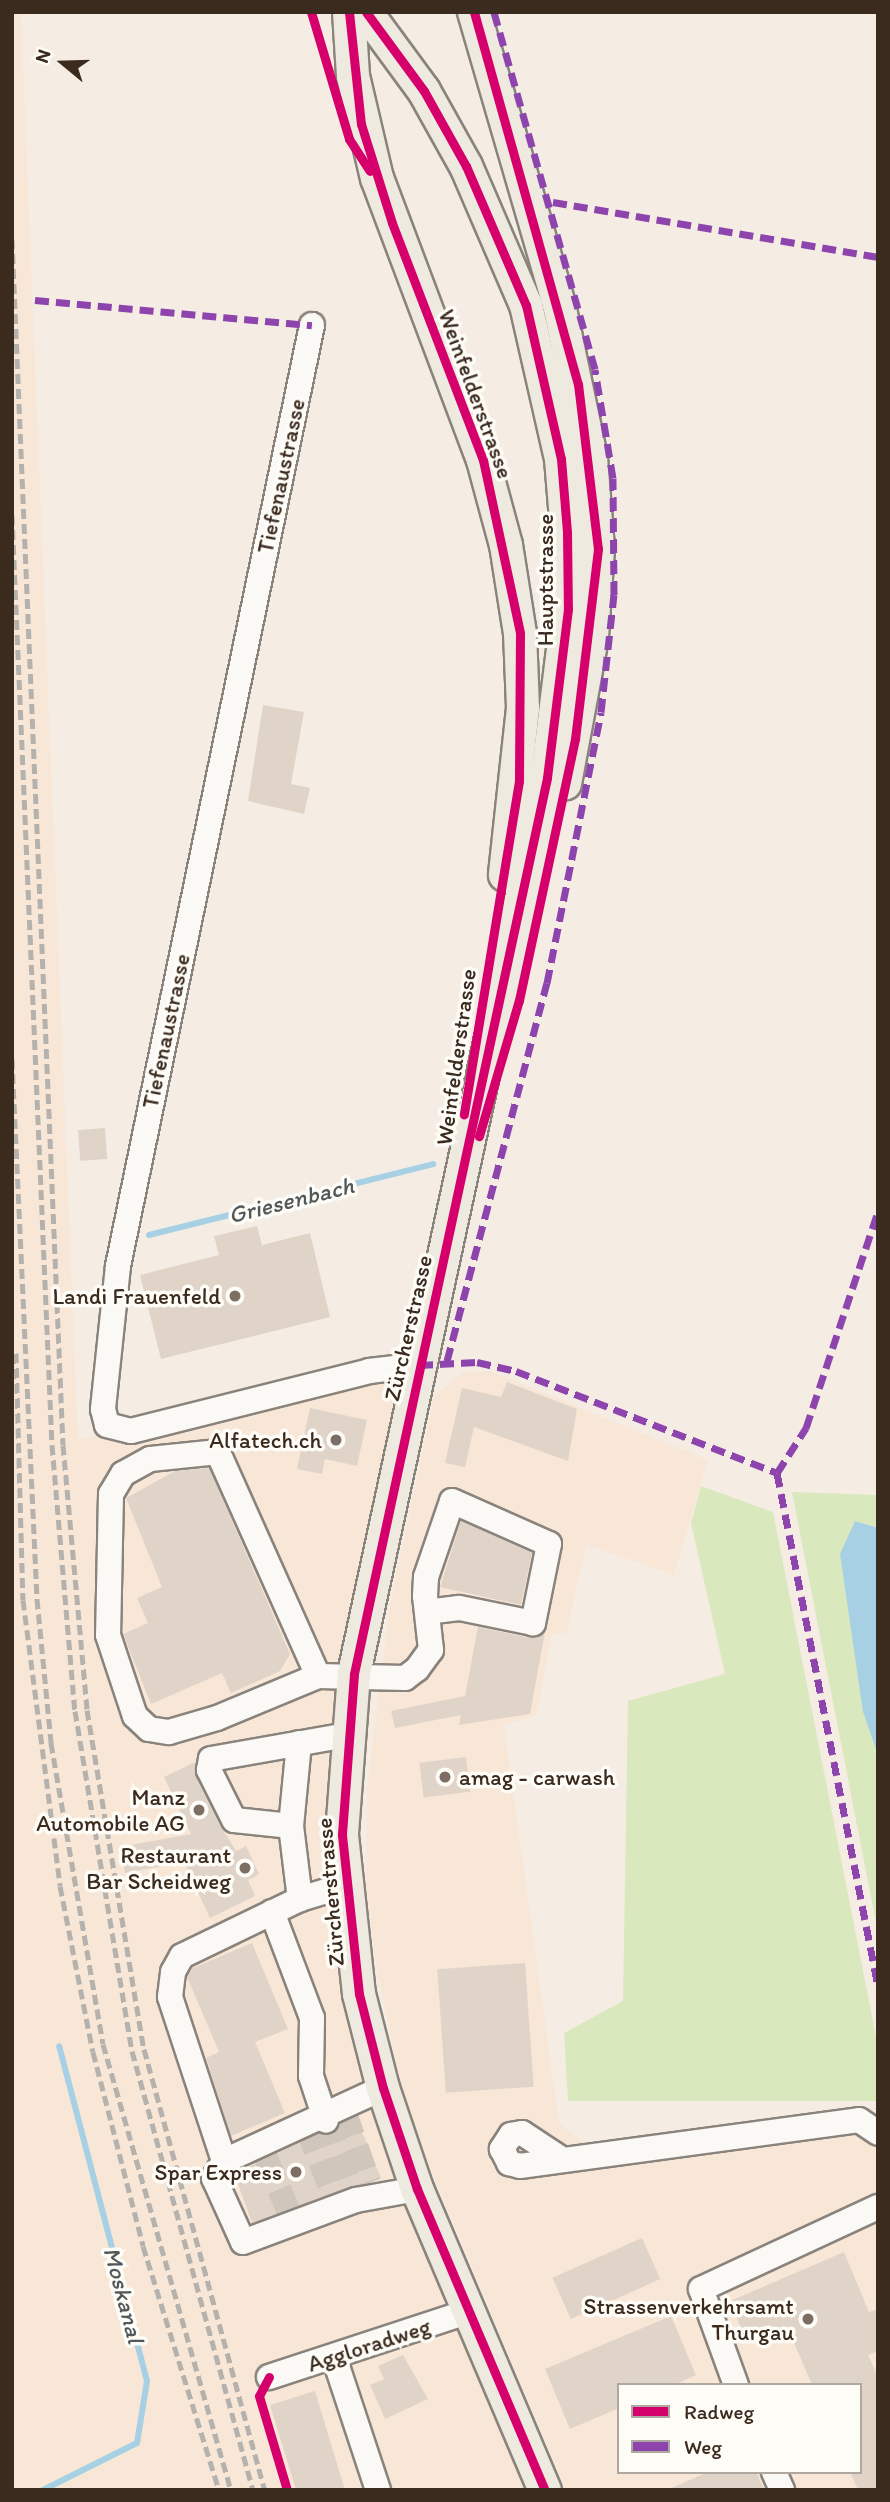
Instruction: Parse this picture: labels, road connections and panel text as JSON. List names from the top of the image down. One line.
{"streets":{"main road":["Weinfelderstrasse","Hauptstrasse","Zürcherstrasse"],"street":["Tiefenaustrasse","Aggloradweg"]},"crossings":[["Weinfelderstrasse","Hauptstrasse"],["Weinfelderstrasse","Zürcherstrasse"],["Tiefenaustrasse","Zürcherstrasse"],["Hauptstrasse","Zürcherstrasse"],["Zürcherstrasse","Aggloradweg"]],"water":["Griesenbach","Moskanal"],"places":["Landi Frauenfeld","Alfatech.ch","amag - carwash","Manz Automobile AG","Restaurant Bar Scheidweg","Spar Express","Strassenverkehrsamt Thurgau"],"legend":["Radweg","Weg"],"north":"left"}
